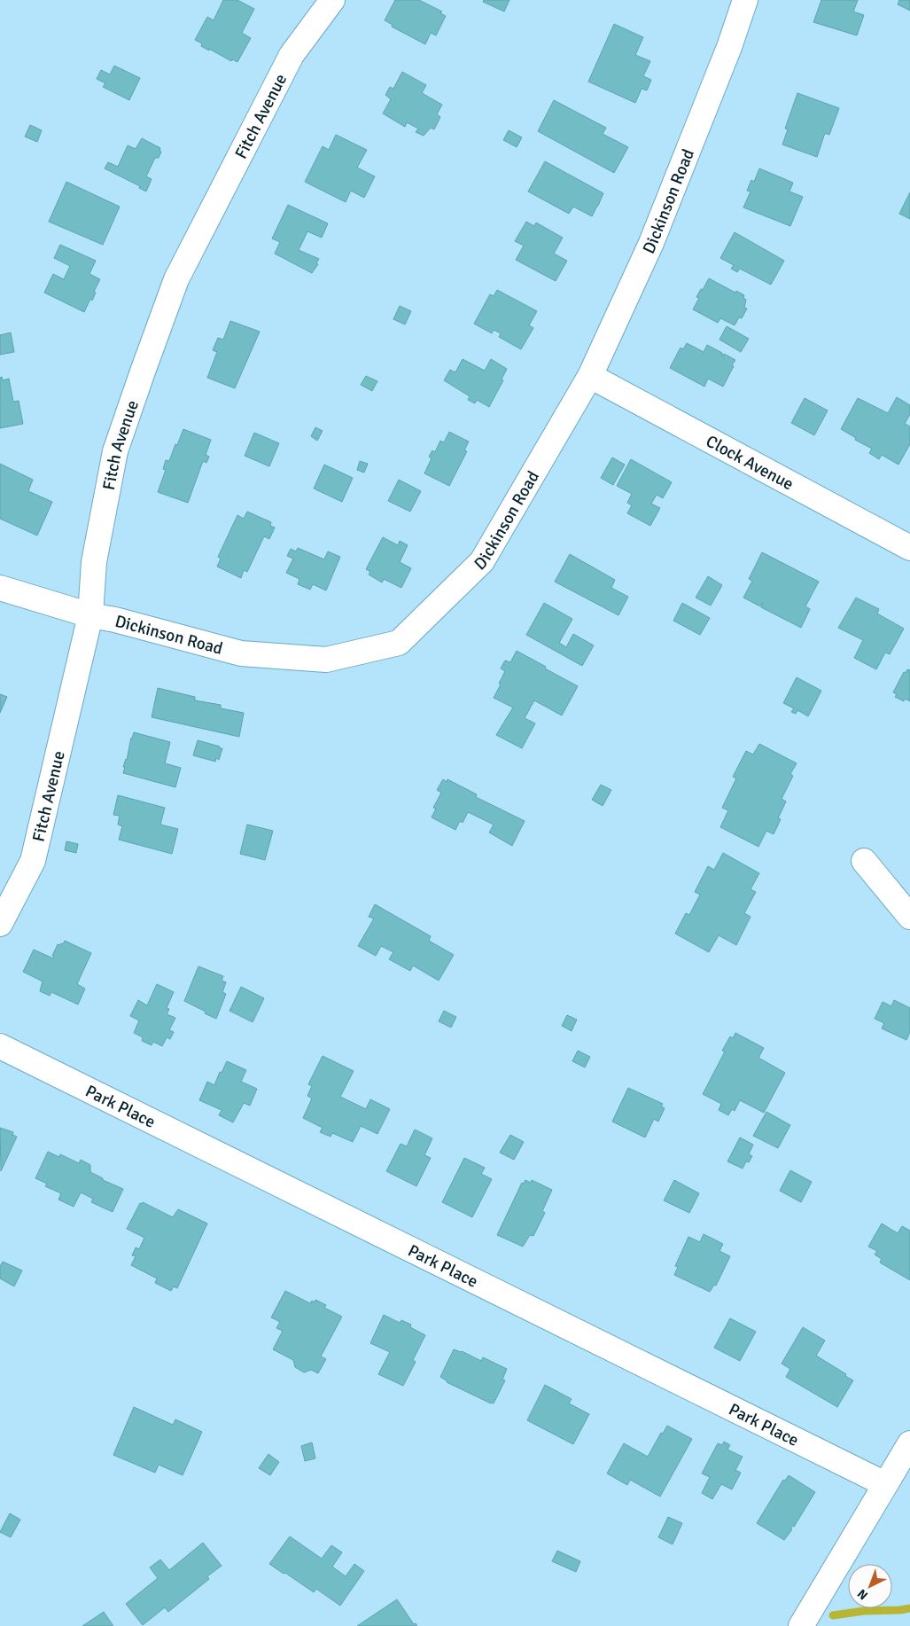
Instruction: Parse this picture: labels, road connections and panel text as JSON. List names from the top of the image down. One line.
{"streets":{"street":["Fitch Avenue","Dickinson Road","Clock Avenue","Park Place"]},"crossings":[["Fitch Avenue","Dickinson Road"],["Dickinson Road","Clock Avenue"]],"north":"bottom left"}
